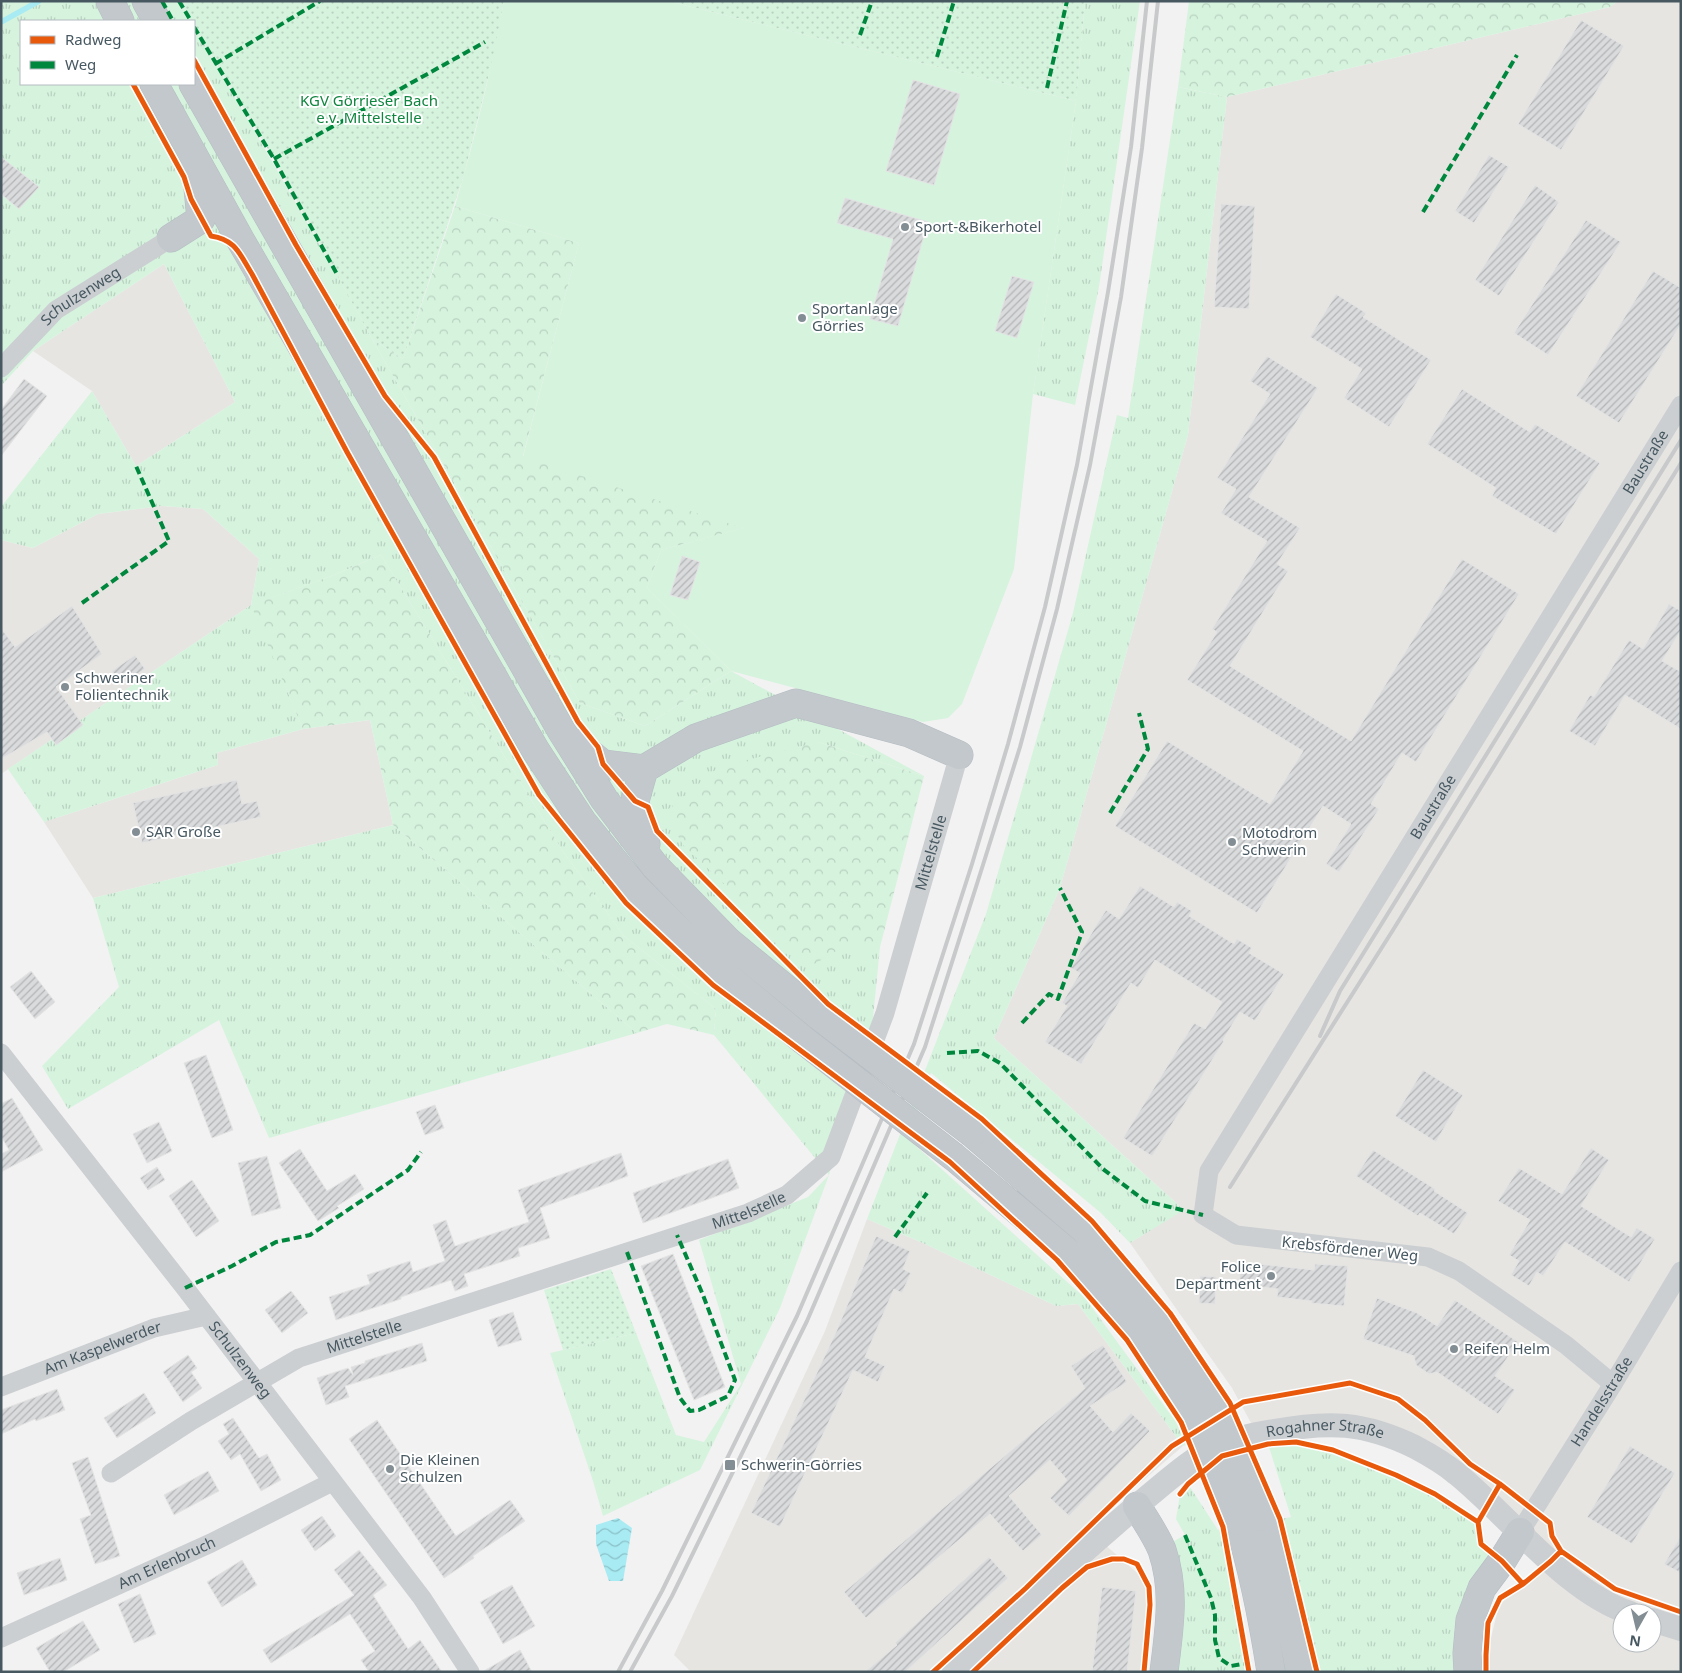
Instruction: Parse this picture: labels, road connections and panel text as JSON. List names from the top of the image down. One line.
{"streets":{"street":["Schulzenweg","Baustraße","Mittelstelle","Krebsfördener Weg","Am Kaspelwerder","Handelsstraße","Rogahner Straße","Am Erlenbruch"]},"crossings":[["Schulzenweg","Mittelstelle"],["Schulzenweg","Am Kaspelwerder"],["Schulzenweg","Am Erlenbruch"],["Baustraße","Krebsfördener Weg"],["Krebsfördener Weg","Handelsstraße"],["Handelsstraße","Rogahner Straße"]],"parks":["KGV Görrieser Bach e.v. Mittelstelle"],"places":{"other":["Sport-&Bikerhotel","Sportanlage Görries","Schweriner Folientechnik","SAR Große","Motodrom Schwerin","Folice Department","Reifen Helm","Die Kleinen Schulzen"],"transit":["Schwerin-Görries"]},"legend":["Radweg","Weg"],"north":"bottom"}
